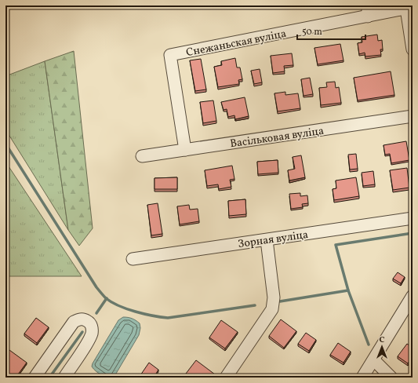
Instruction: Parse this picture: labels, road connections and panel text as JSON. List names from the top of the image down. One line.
{"streets":{"street":["Снежаньская вуліца","Васільковая вуліца","Зорная вуліца"]},"crossings":[["Снежаньская вуліца","Васільковая вуліца"]],"scale_bar":"50 m","north":"top"}
